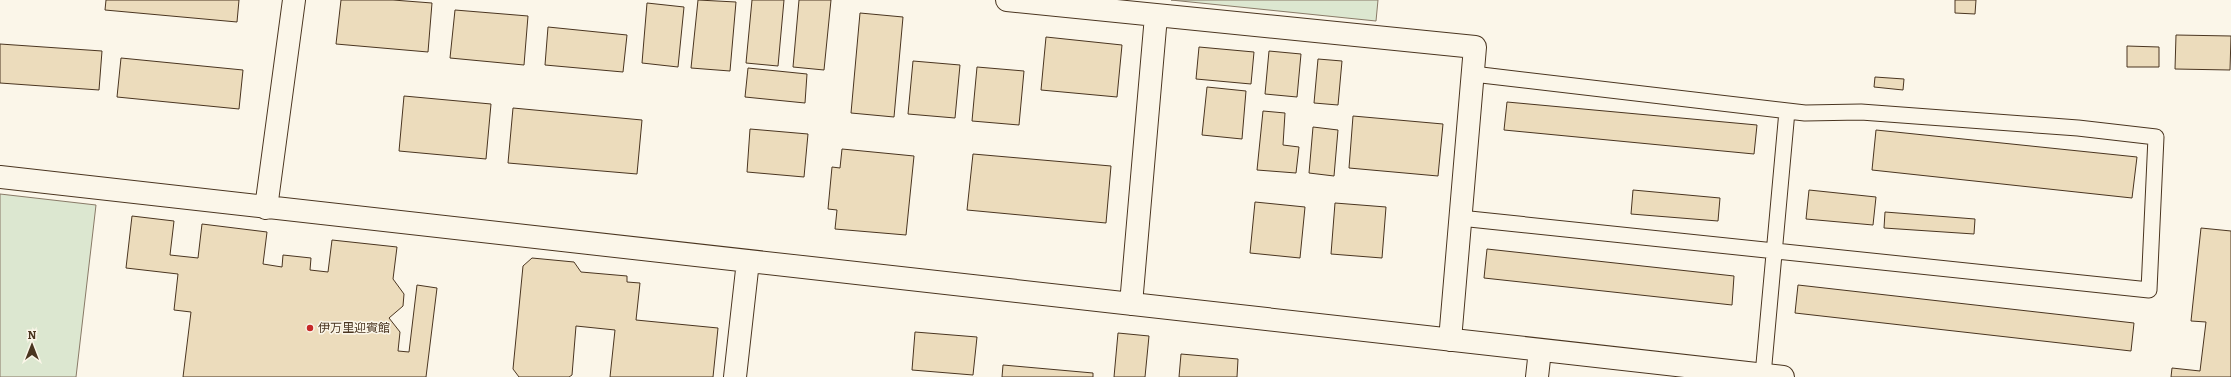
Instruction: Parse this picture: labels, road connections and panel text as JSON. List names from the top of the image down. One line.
{"places":["伊万里迎賓館"],"north":"top"}
